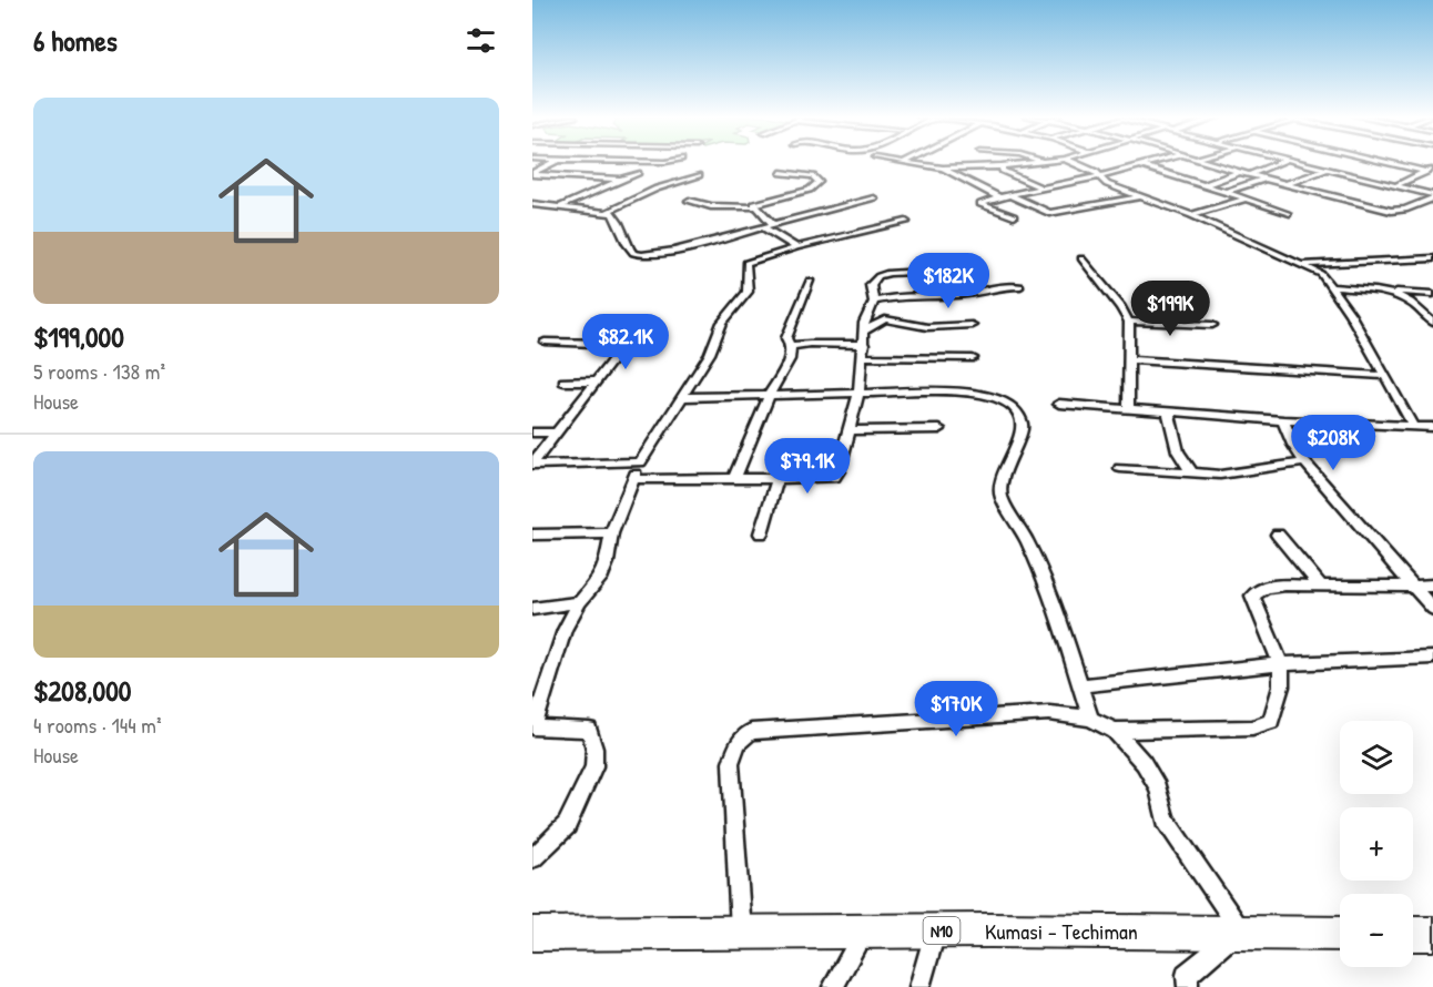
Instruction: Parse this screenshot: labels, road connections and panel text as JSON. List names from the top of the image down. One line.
{"streets":{"highway":["N10","Kumasi - Techiman"]},"page":{"heading":"6 homes","list":[{"name":"$199,000","note":"5 rooms · 138 m² · House"},{"name":"$208,000","note":"4 rooms · 144 m² · House"}],"price":["$182K","$199K","$82.1K","$208K","$79.1K","$170K"],"map_buttons":["+","−"]}}
